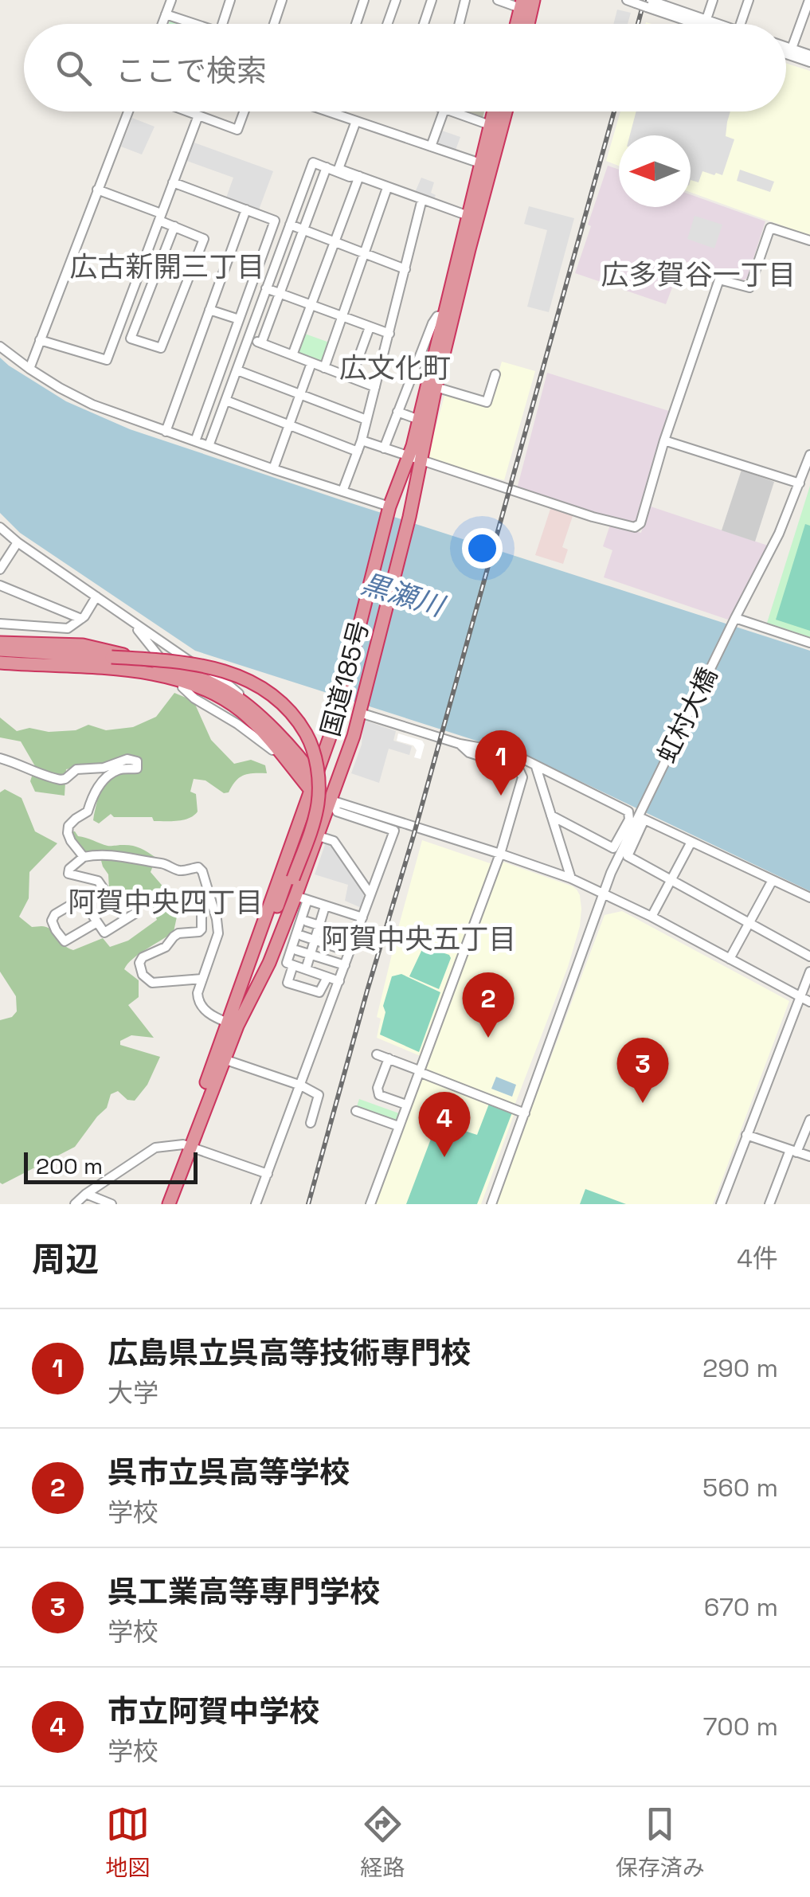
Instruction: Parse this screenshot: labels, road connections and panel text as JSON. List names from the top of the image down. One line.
{"streets":{"highway":["国道185号"],"street":["虹村大橋"]},"districts":["広古新開三丁目","広多賀谷一丁目","広文化町","阿賀中央四丁目","阿賀中央五丁目"],"water":["黒瀬川"],"scale_bar":"200 m","north":"left","page":{"search":"ここで検索","pins":["1","2","3","4"],"scale":"200 m","heading":["周辺","4件"],"list":[{"mark":"1","name":"広島県立呉高等技術専門校","note":"大学","value":"290 m"},{"mark":"2","name":"呉市立呉高等学校","note":"学校","value":"560 m"},{"mark":"3","name":"呉工業高等専門学校","note":"学校","value":"670 m"},{"mark":"4","name":"市立阿賀中学校","note":"学校","value":"700 m"}],"nav":["地図","経路","保存済み"]}}
